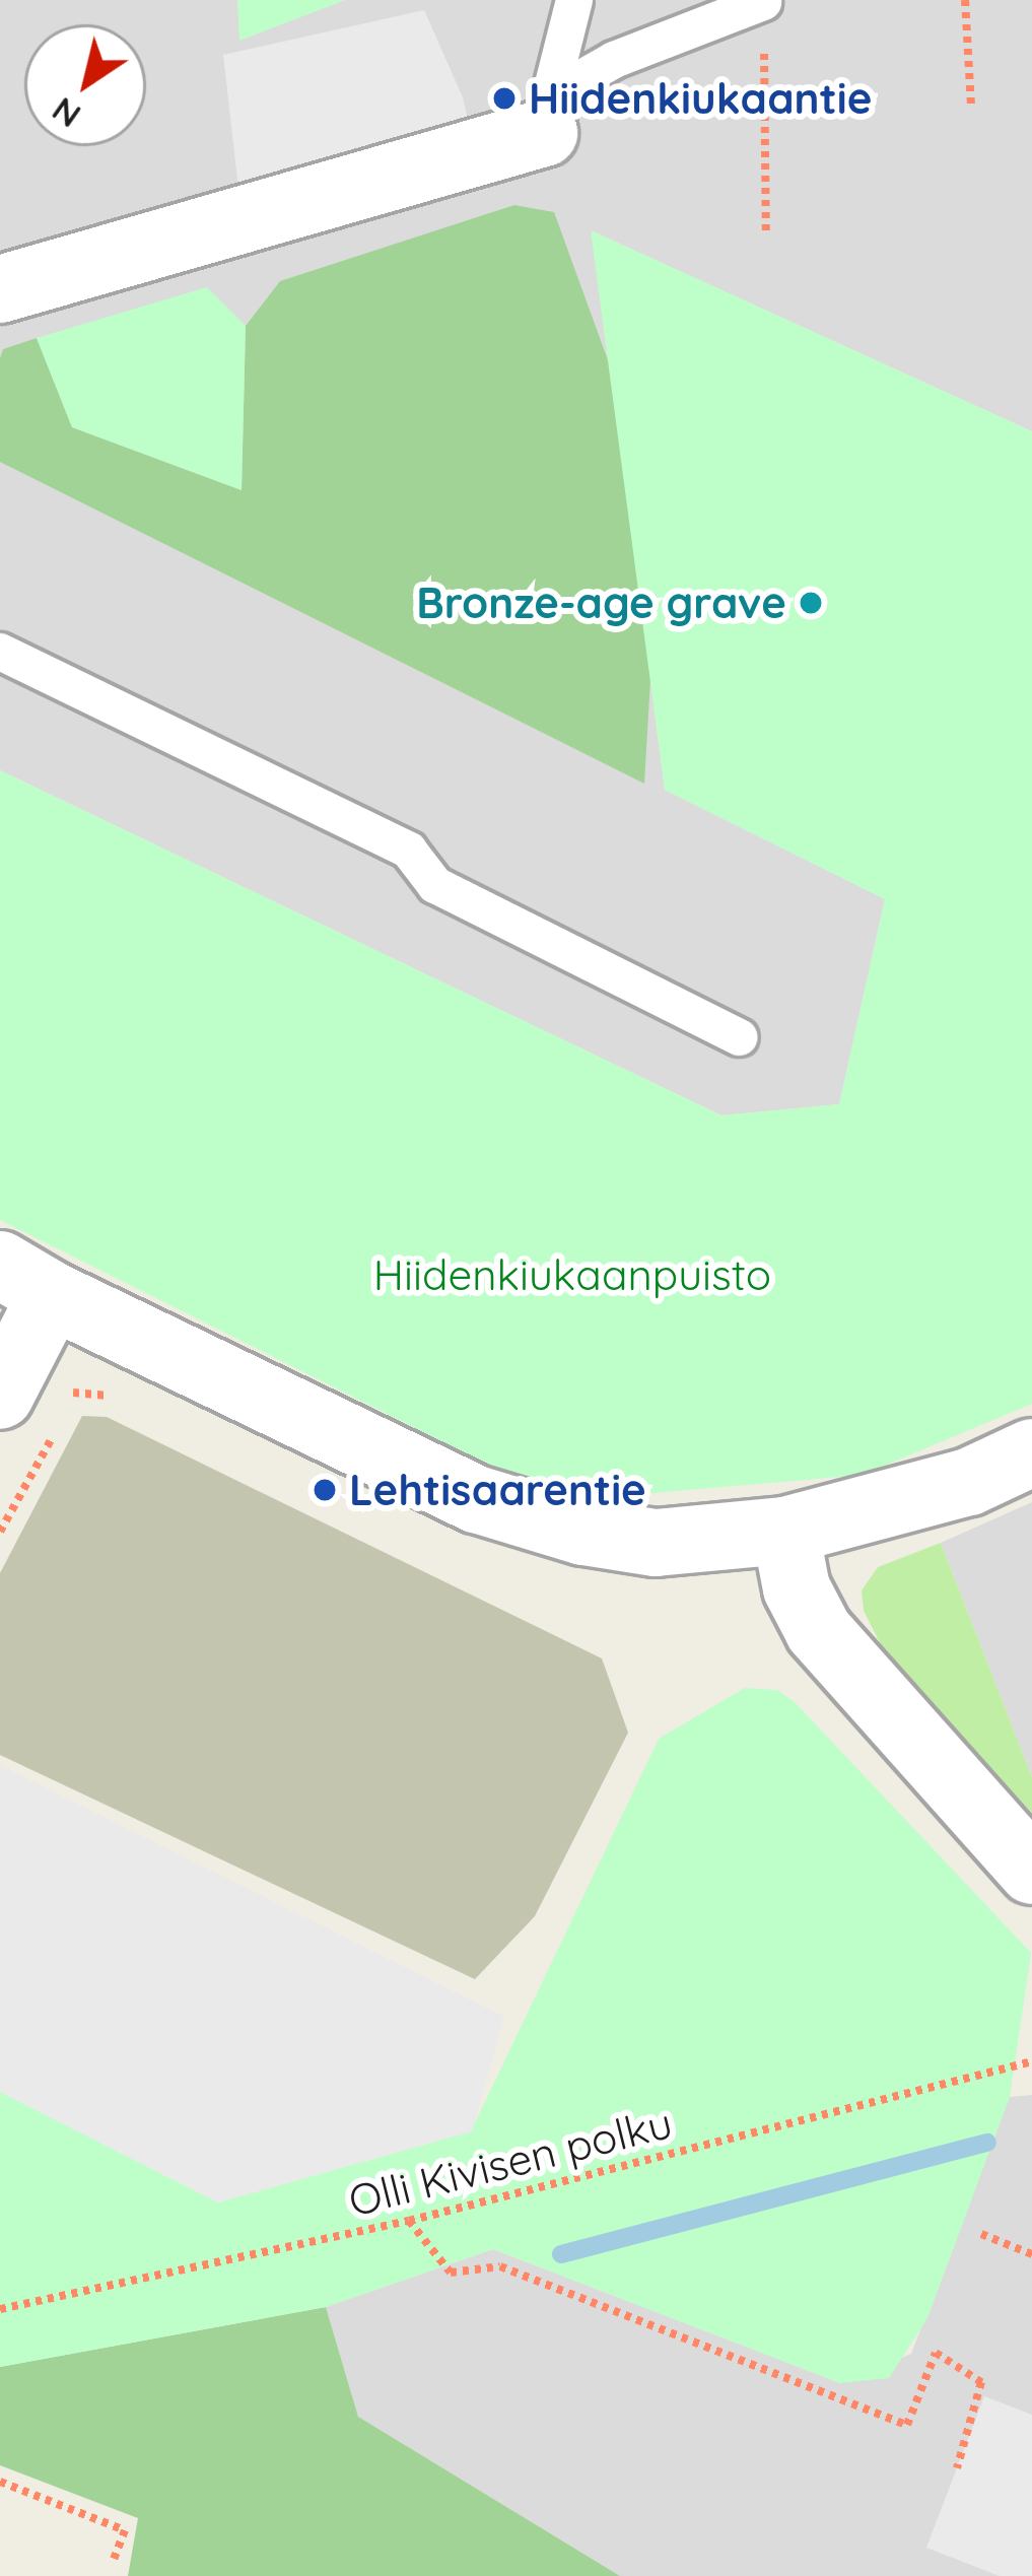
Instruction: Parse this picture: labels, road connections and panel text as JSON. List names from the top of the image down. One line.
{"streets":{"path":["Olli Kivisen polku"]},"parks":["Hiidenkiukaanpuisto"],"places":["Hiidenkiukaantie","Bronze-age grave","Lehtisaarentie"],"north":"bottom left"}
